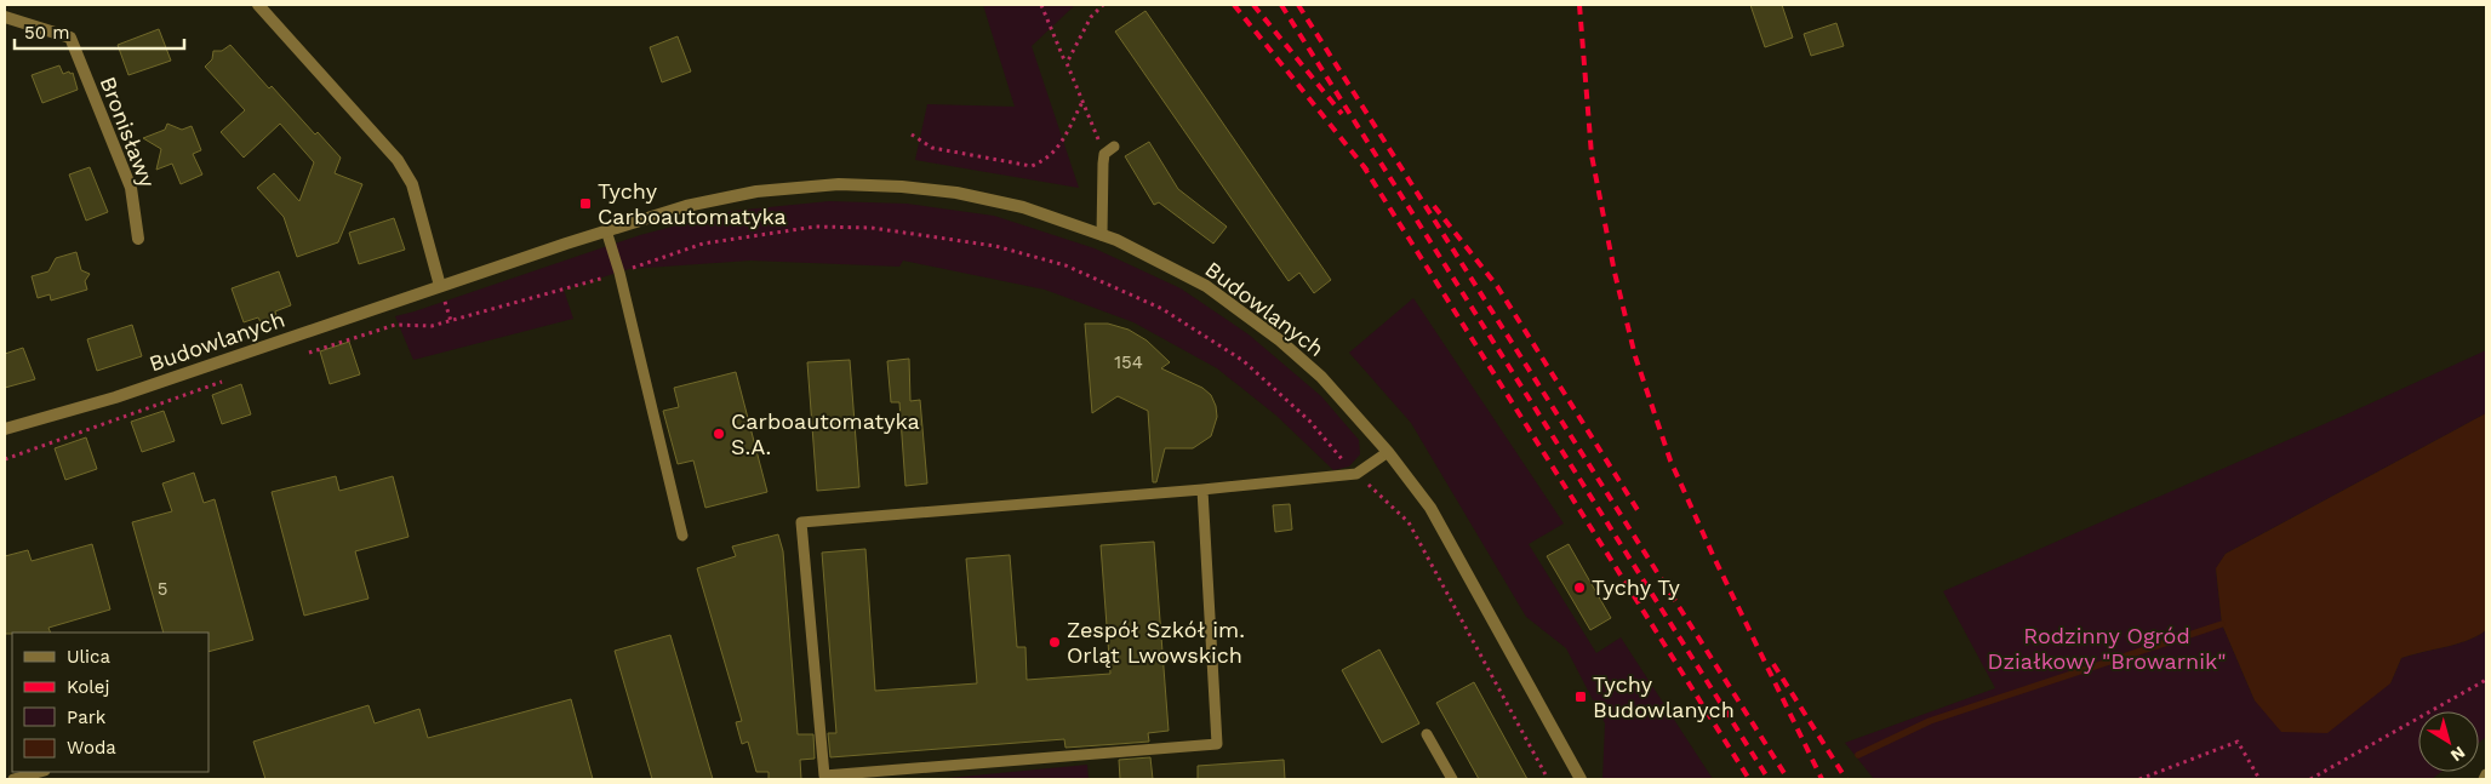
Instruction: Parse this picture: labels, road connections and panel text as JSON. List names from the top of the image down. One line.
{"streets":{"street":["Bronisławy","Budowlanych"]},"parks":["Rodzinny Ogród Działkowy \"Browarnik\""],"places":{"transit":["Tychy Carboautomatyka","Tychy Budowlanych"],"other":["Carboautomatyka S.A.","Tychy Ty","Zespół Szkół im. Orląt Lwowskich"]},"house_numbers":["154","5"],"legend":["Ulica","Kolej","Park","Woda"],"scale_bar":"50 m","north":"bottom right"}
